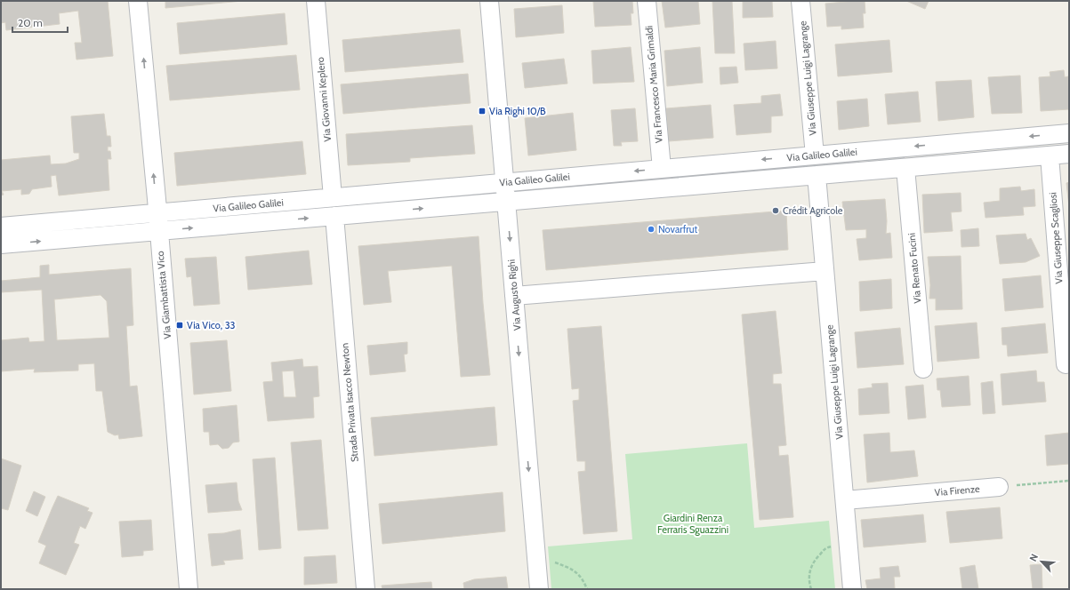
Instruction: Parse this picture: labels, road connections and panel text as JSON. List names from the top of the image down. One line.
{"streets":{"street":["Via Giuseppe Luigi Lagrange","Via Francesco Maria Grimaldi","Via Giovanni Keplero","Via Galileo Galilei","Via Giuseppe Scagliosi","Via Renato Fucini","Via Giambattista Vico","Via Augusto Righi","Strada Privata Isacco Newton","Via Firenze"]},"crossings":[["Via Giuseppe Luigi Lagrange","Via Galileo Galilei"],["Via Giuseppe Luigi Lagrange","Via Firenze"],["Via Francesco Maria Grimaldi","Via Galileo Galilei"],["Via Giovanni Keplero","Via Galileo Galilei"],["Via Galileo Galilei","Via Giuseppe Scagliosi"],["Via Galileo Galilei","Via Renato Fucini"],["Via Galileo Galilei","Via Giambattista Vico"],["Via Galileo Galilei","Via Augusto Righi"],["Via Galileo Galilei","Strada Privata Isacco Newton"]],"one_way":["Via Giambattista Vico","Via Augusto Righi"],"parks":["Giardini Renza Ferraris Sguazzini"],"places":{"transit":["Via Righi 10/B","Via Vico, 33"],"other":["Crédit Agricole","Novarfrut"]},"scale_bar":"20 m","north":"top left"}
